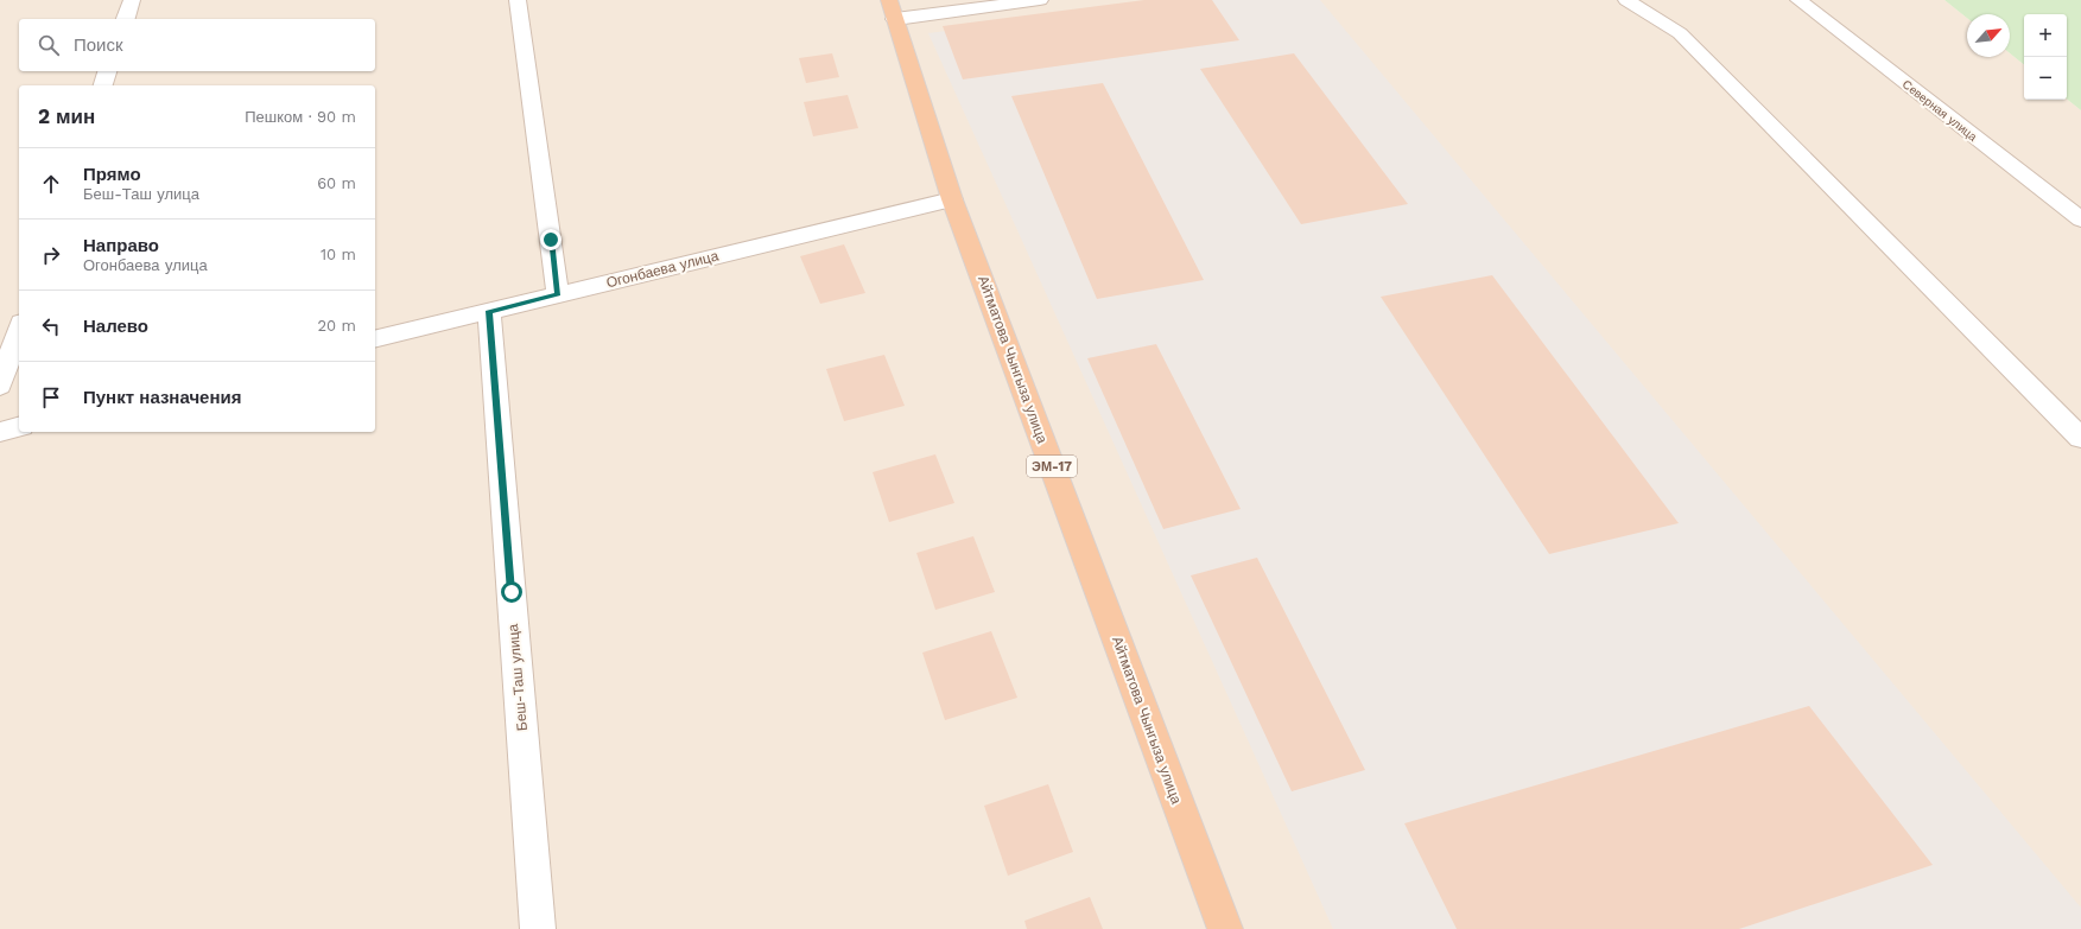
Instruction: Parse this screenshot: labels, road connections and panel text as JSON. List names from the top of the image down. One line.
{"streets":{"highway":["Айтматова Чынгыза улица","ЭМ-17"],"street":["Северная улица","Огонбаева улица","Беш-Таш улица"]},"crossings":[["Огонбаева улица","Айтматова Чынгыза улица"],["Огонбаева улица","Беш-Таш улица"]],"north":"top right","page":{"map_buttons":["+","−"],"search":"Поиск","heading":["2 мин","Пешком · 90 m"],"list":[["Прямо","Беш-Таш улица","60 m"],["Направо","Огонбаева улица","10 m"],["Налево","20 m"],"Пункт назначения"]}}
